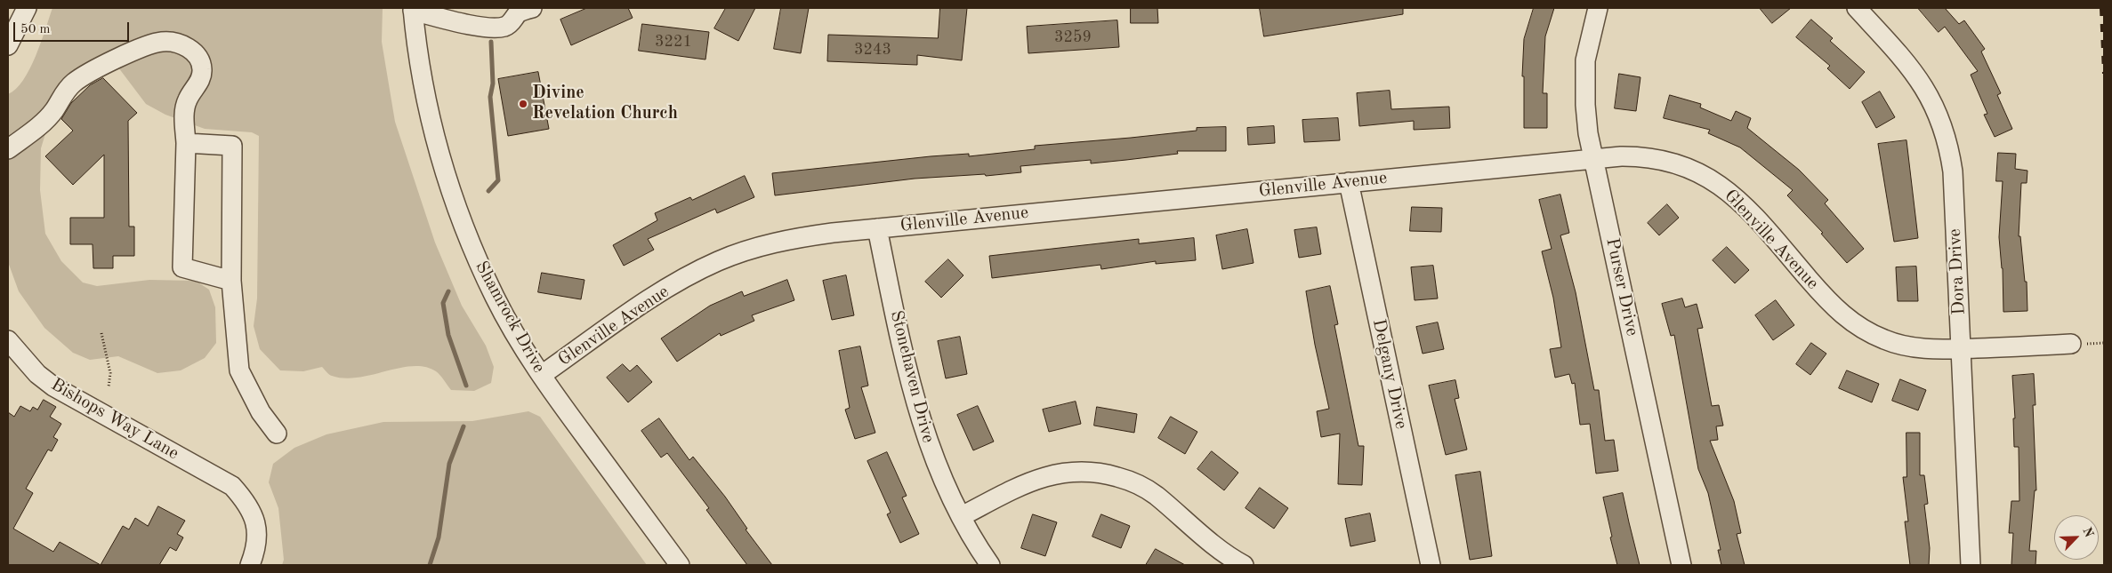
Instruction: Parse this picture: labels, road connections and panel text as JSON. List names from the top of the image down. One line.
{"streets":{"street":["Glenville Avenue","Dora Drive","Purser Drive","Shamrock Drive","Delgany Drive","Stonehaven Drive","Bishops Way Lane"]},"crossings":[["Glenville Avenue","Dora Drive"],["Glenville Avenue","Purser Drive"],["Glenville Avenue","Shamrock Drive"],["Glenville Avenue","Delgany Drive"],["Glenville Avenue","Stonehaven Drive"]],"places":["Divine Revelation Church"],"house_numbers":["3259","3221","3243"],"scale_bar":"50 m","north":"top right"}
